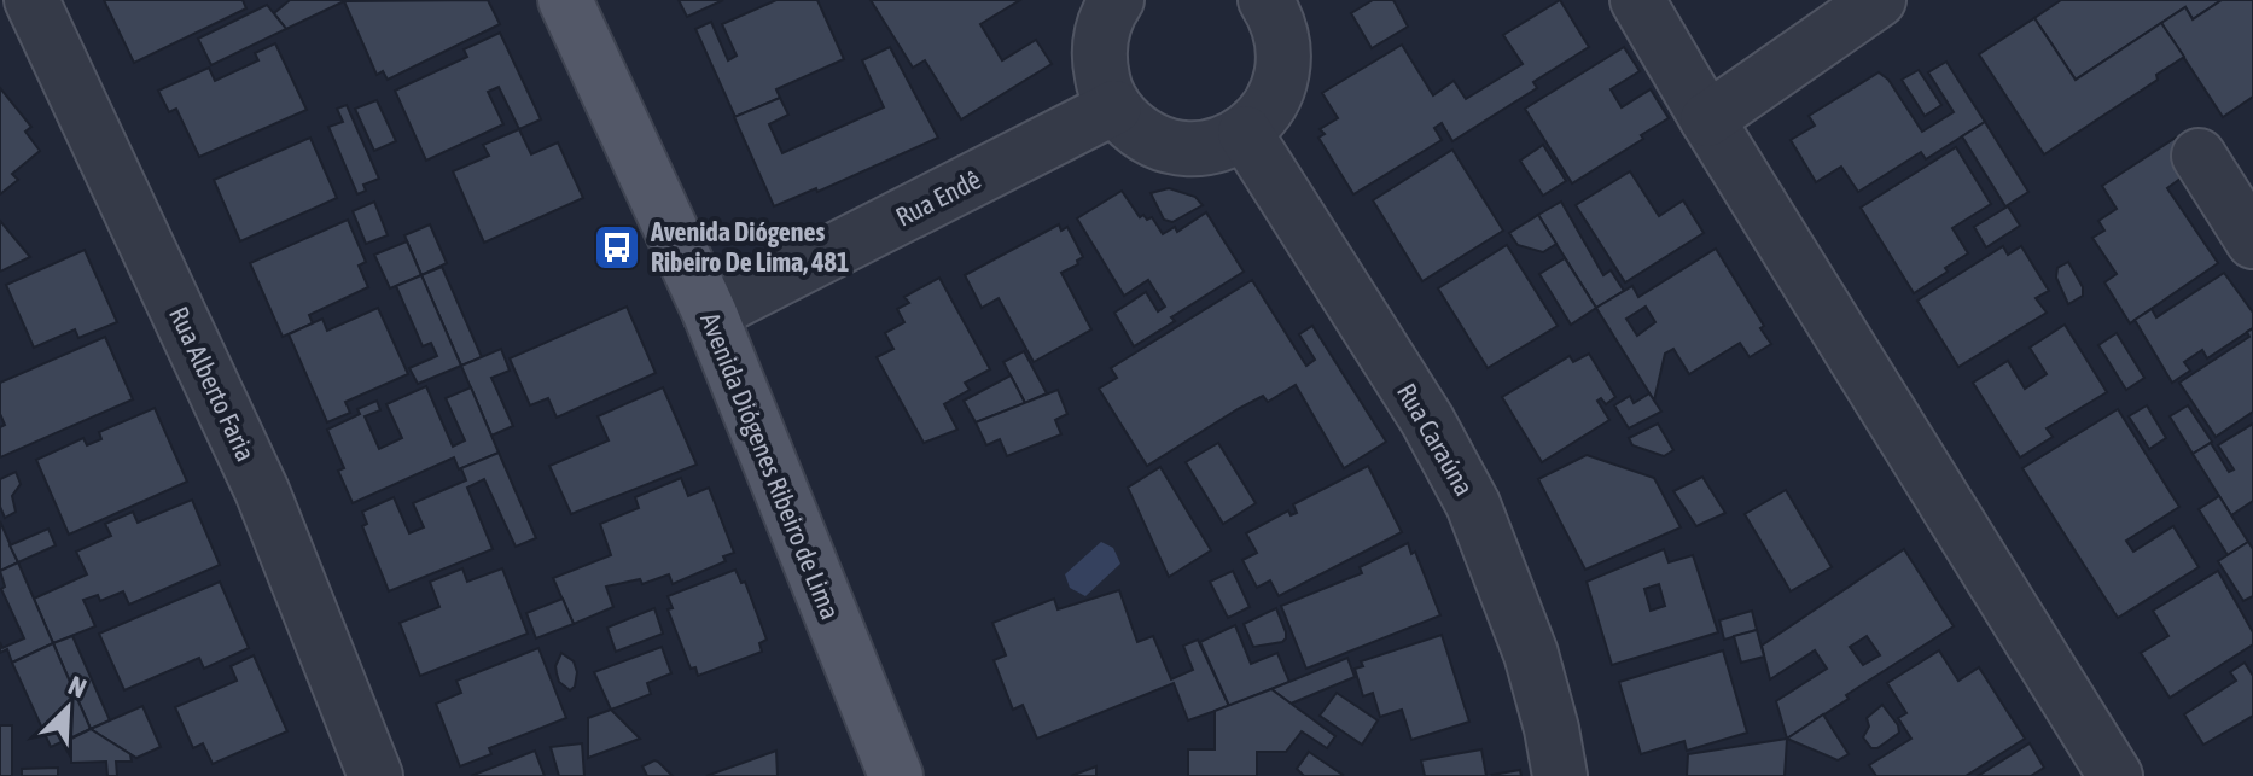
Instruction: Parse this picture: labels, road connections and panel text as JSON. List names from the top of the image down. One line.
{"streets":{"main road":["Avenida Diógenes Ribeiro de Lima"],"street":["Rua Endê","Rua Alberto Faria","Rua Caraúna"]},"crossings":[["Rua Endê","Avenida Diógenes Ribeiro de Lima"]],"places":{"bus stop":["Avenida Diógenes Ribeiro De Lima, 481"]},"north":"top right"}
